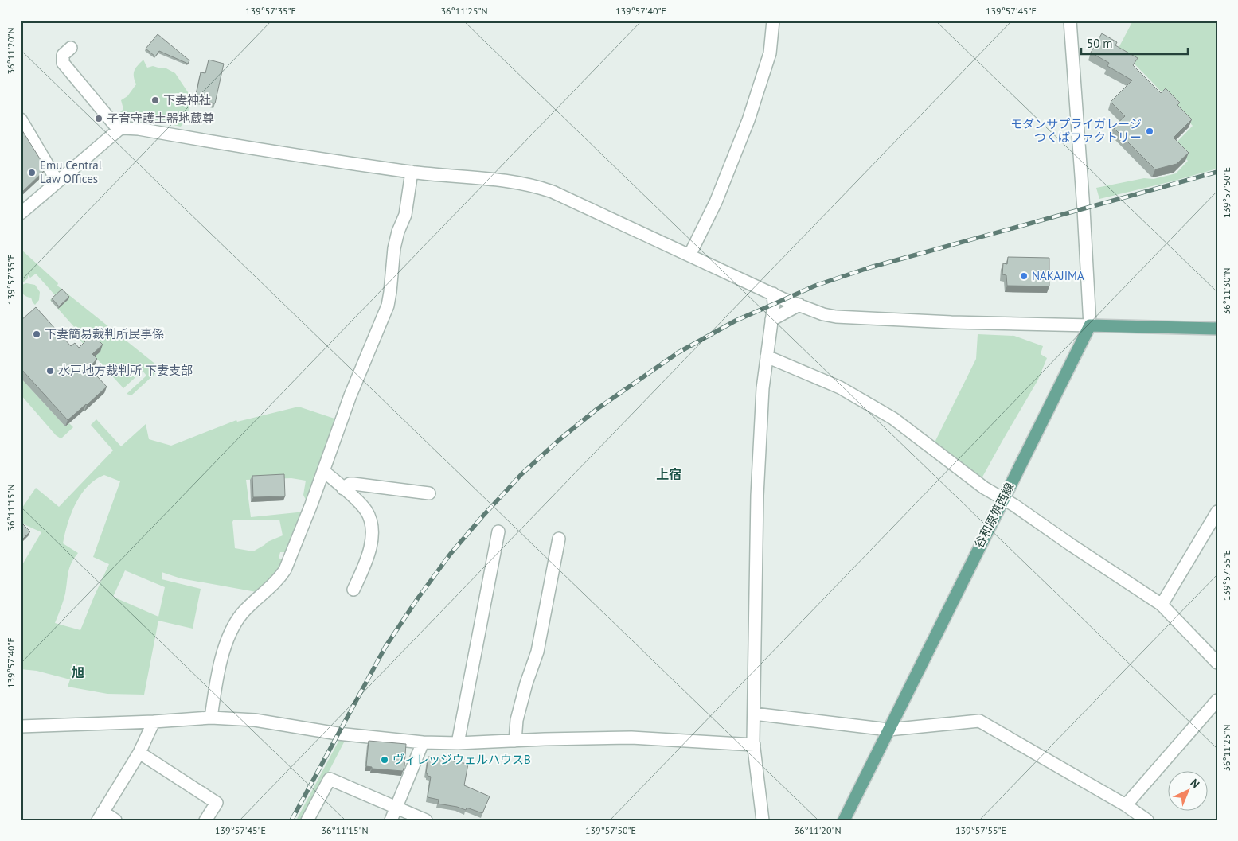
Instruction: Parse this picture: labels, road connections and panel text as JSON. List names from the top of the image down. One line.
{"streets":{"main road":["谷和原筑西線"]},"districts":["上宿","旭"],"places":["下妻神社","子育守護土器地蔵尊","モダンサプライガレージ つくばファクトリー","Emu Central Law Offices","NAKAJIMA","下妻簡易裁判所民事係","水戸地方裁判所 下妻支部","ヴィレッジウェルハウスB"],"scale_bar":"50 m","north":"top right","coordinates":["139°57'35\"E","36°11'25\"N","139°57'40\"E","139°57'45\"E","36°11'20\"N","139°57'50\"E","36°11'30\"N","36°11'15\"N","139°57'55\"E"]}
